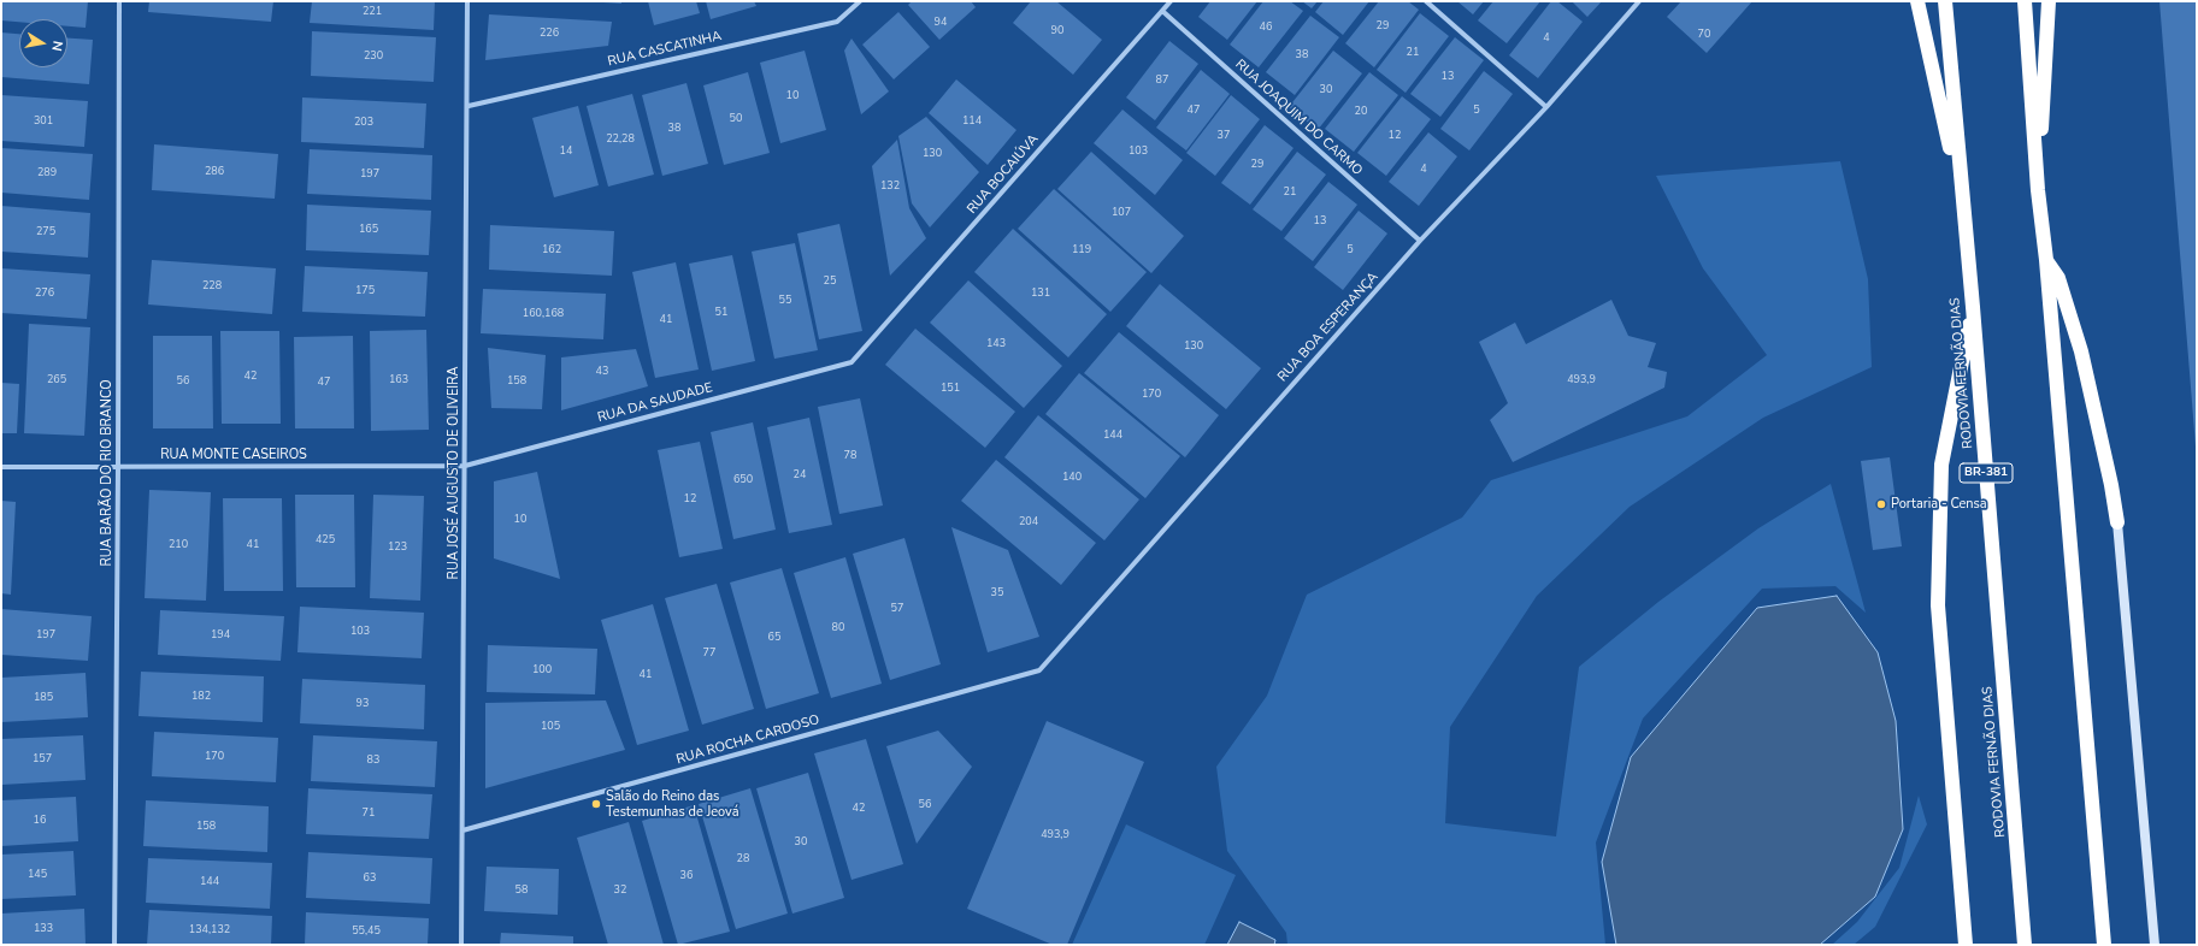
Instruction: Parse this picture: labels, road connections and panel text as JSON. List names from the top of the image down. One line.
{"streets":{"highway":["RODOVIA FERNÃO DIAS","BR-381"],"street":["RUA CASCATINHA","RUA JOAQUIM DO CARMO","RUA BOCAIÚVA","RUA BOA ESPERANÇA","RUA DA SAUDADE","RUA MONTE CASEIROS","RUA BARÃO DO RIO BRANCO","RUA JOSÉ AUGUSTO DE OLIVEIRA","RUA ROCHA CARDOSO"]},"crossings":[["RUA CASCATINHA","RUA JOSÉ AUGUSTO DE OLIVEIRA"],["RUA JOAQUIM DO CARMO","RUA BOCAIÚVA"],["RUA JOAQUIM DO CARMO","RUA BOA ESPERANÇA"],["RUA BOCAIÚVA","RUA DA SAUDADE"],["RUA BOA ESPERANÇA","RUA ROCHA CARDOSO"],["RUA DA SAUDADE","RUA MONTE CASEIROS"],["RUA DA SAUDADE","RUA JOSÉ AUGUSTO DE OLIVEIRA"],["RUA MONTE CASEIROS","RUA BARÃO DO RIO BRANCO"],["RUA MONTE CASEIROS","RUA JOSÉ AUGUSTO DE OLIVEIRA"],["RUA JOSÉ AUGUSTO DE OLIVEIRA","RUA ROCHA CARDOSO"]],"places":["Portaria - Censa","Salão do Reino das Testemunhas de Jeová"],"house_numbers":["221","94","29","46","90","226","70","4","21","38","230","13","87","30","10","47","5","20","50","301","114","203","38","37","12","22,28","14","103","130","29","4","286","289","197","132","21","107","13","165","275","162","119","5","25","228","175","276","131","55","51","160,168","41","143","130","43","42","265","163","493,9","56","158","47","151","170","144","78","24","140","650","12","10","204","425","210","41","123","35","57","80","103","197","194","65","77","100","41","182","185","93","105","170","157","83","56","42","71","16","158","493,9","30","28","145","36","63","144","58","32","133","134,132","55,45"],"north":"right"}
